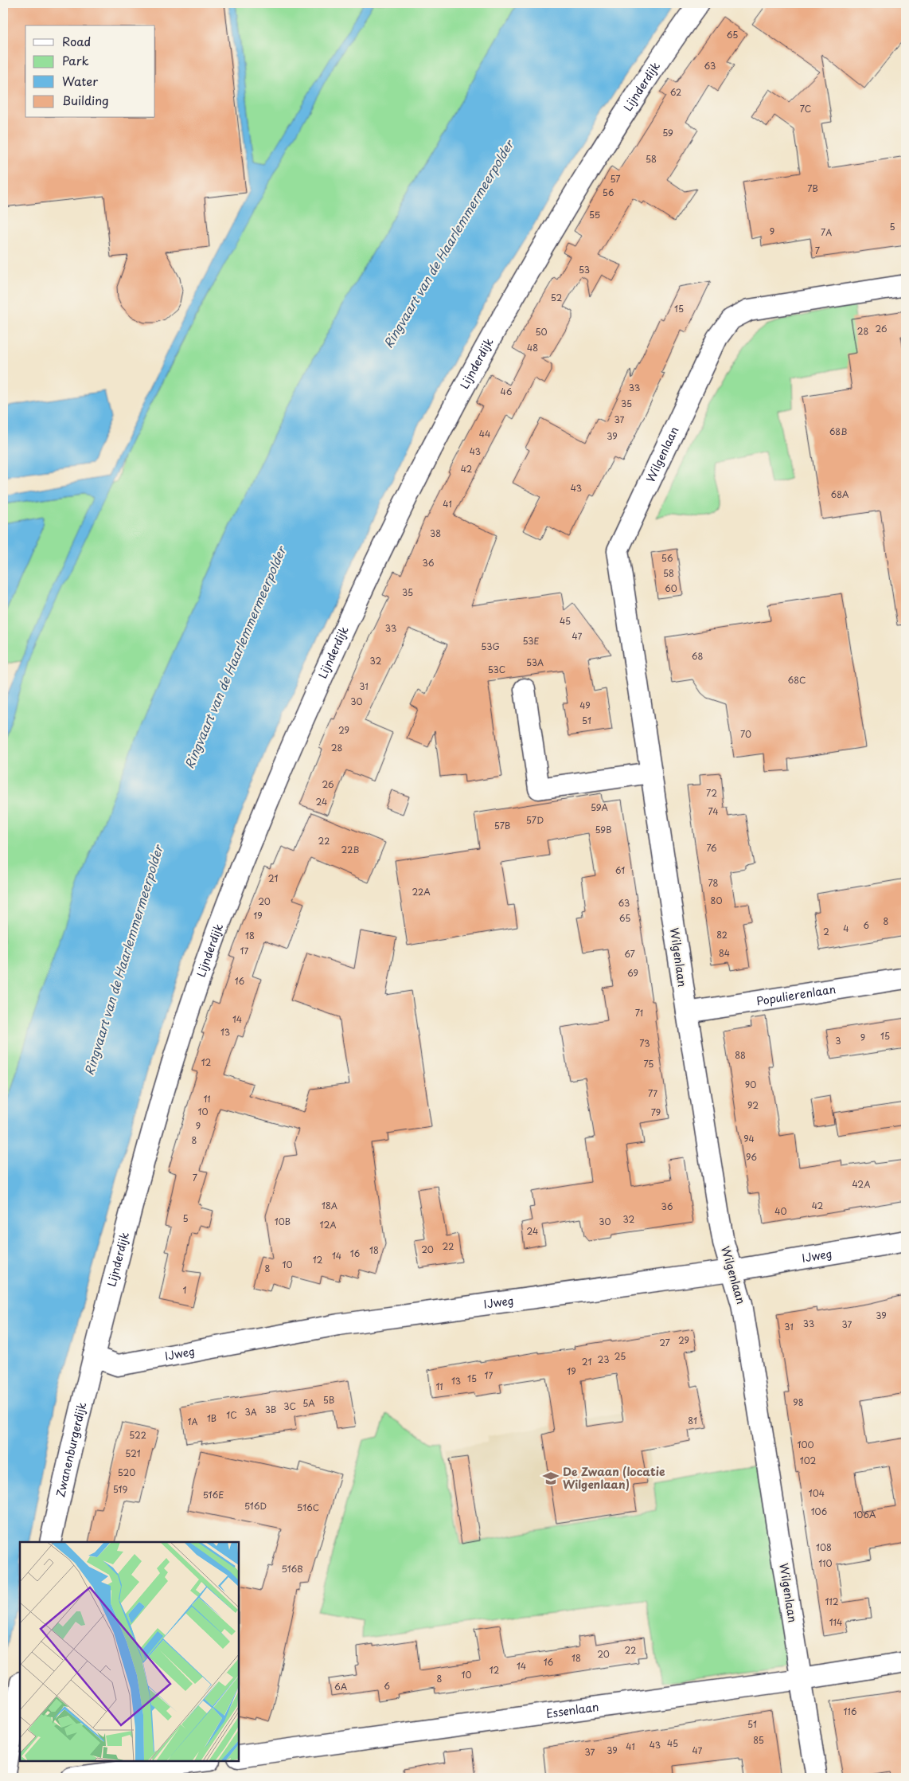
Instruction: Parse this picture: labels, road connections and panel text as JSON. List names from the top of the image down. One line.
{"streets":{"street":["Lijnderdijk","Wilgenlaan","Populierenlaan","IJweg","Zwanenburgerdijk","Essenlaan"]},"crossings":[["Lijnderdijk","IJweg"],["Lijnderdijk","Zwanenburgerdijk"],["Wilgenlaan","Populierenlaan"],["Wilgenlaan","IJweg"],["Wilgenlaan","Essenlaan"],["IJweg","Zwanenburgerdijk"]],"water":["Ringvaart van de Haarlemmermeerpolder"],"places":{"school or university":["De Zwaan (locatie Wilgenlaan)"]},"house_numbers":["65","63","62","7C","59","58","57","7B","56","55","5","9","7A","7","53","52","15","26","28","50","48","33","46","35","37","68B","44","39","43","42","43","68A","41","38","56","36","58","60","35","45","33","47","53E","53G","68","32","53A","53C","68C","31","30","49","51","29","70","28","26","72","24","59A","74","57D","57B","59B","22","76","22B","61","21","78","22A","80","20","63","19","65","8","6","4","2","82","18","17","84","67","69","16","71","14","13","15","9","3","73","88","12","75","90","77","11","92","10","79","9","94","8","96","7","42A","18A","42","36","40","5","32","10B","30","12A","24","22","20","18","16","14","12","10","8","1","39","33","37","31","29","27","25","23","21","19","17","15","13","11","5B","98","5A","3C","3B","3A","1C","1B","81","1A","522","100","521","102","520","519","104","516E","516D","516C","106","106A","108","110","516B","112","114","22","20","18","16","14","12","10","8","6","6A","116","51","85","45","43","41","39","47","37"],"legend":["Road","Park","Water","Building"]}
